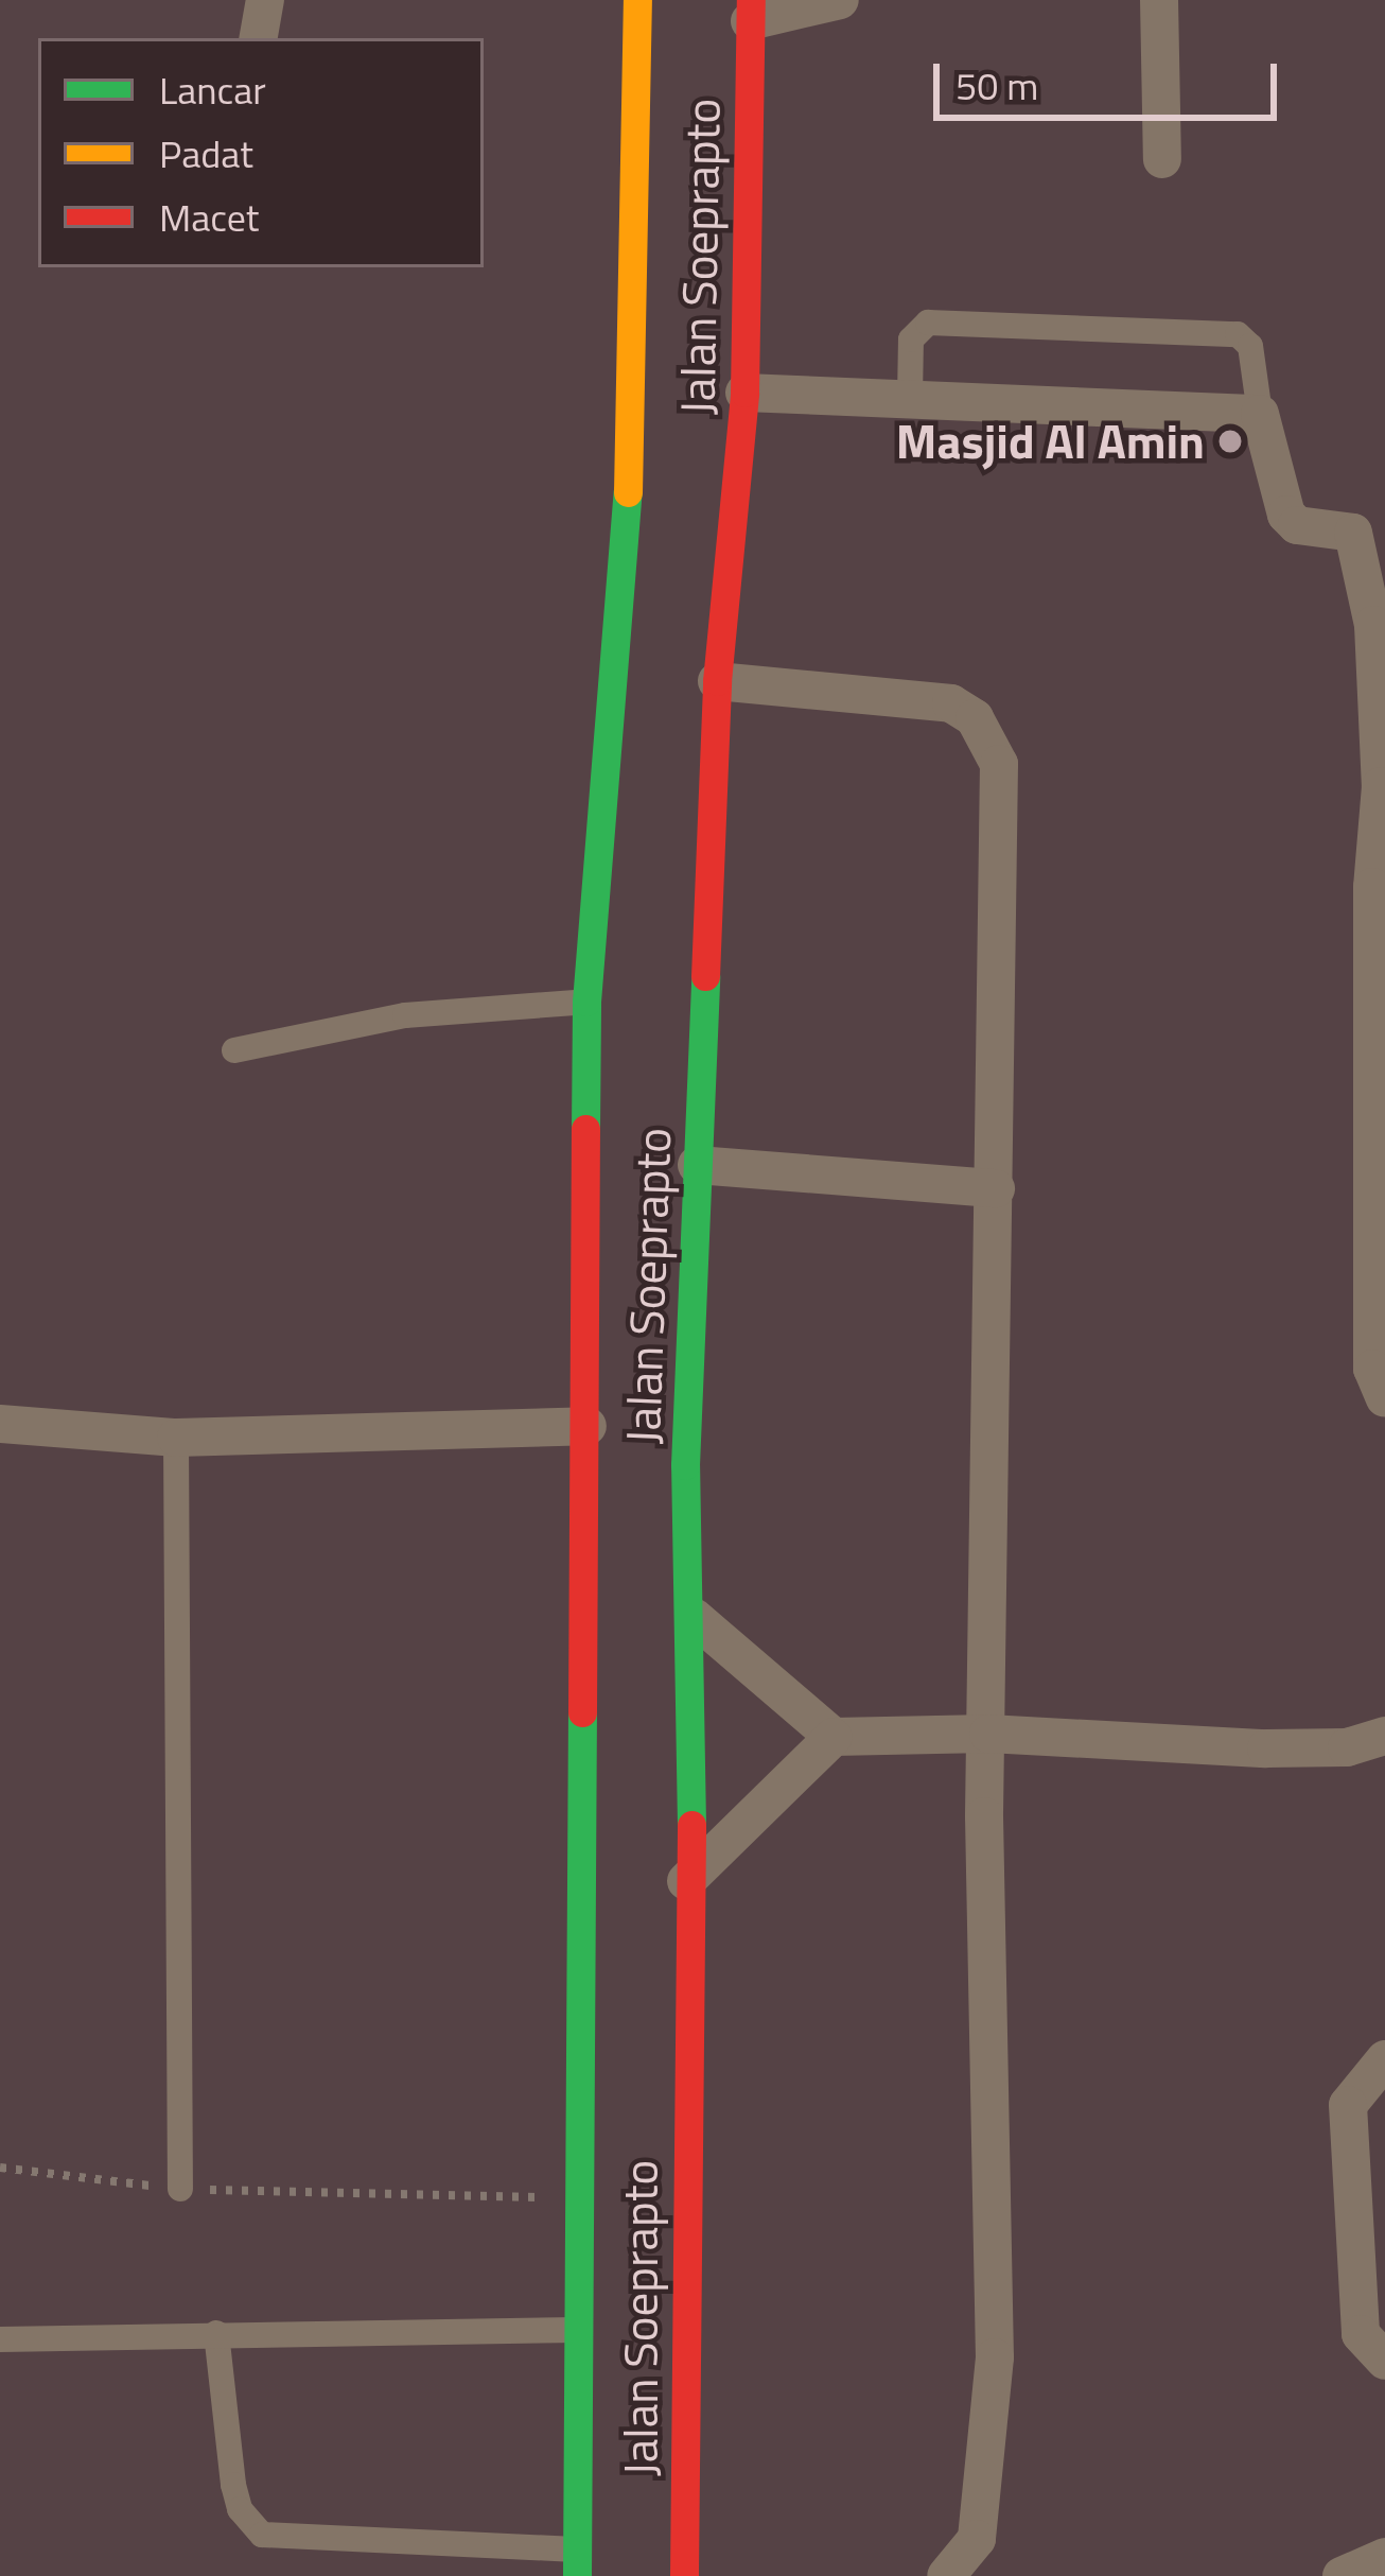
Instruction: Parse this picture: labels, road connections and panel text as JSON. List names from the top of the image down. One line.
{"streets":{"highway":["Jalan Soeprapto"]},"places":["Masjid Al Amin"],"legend":["Lancar","Padat","Macet"],"scale_bar":"50 m"}
